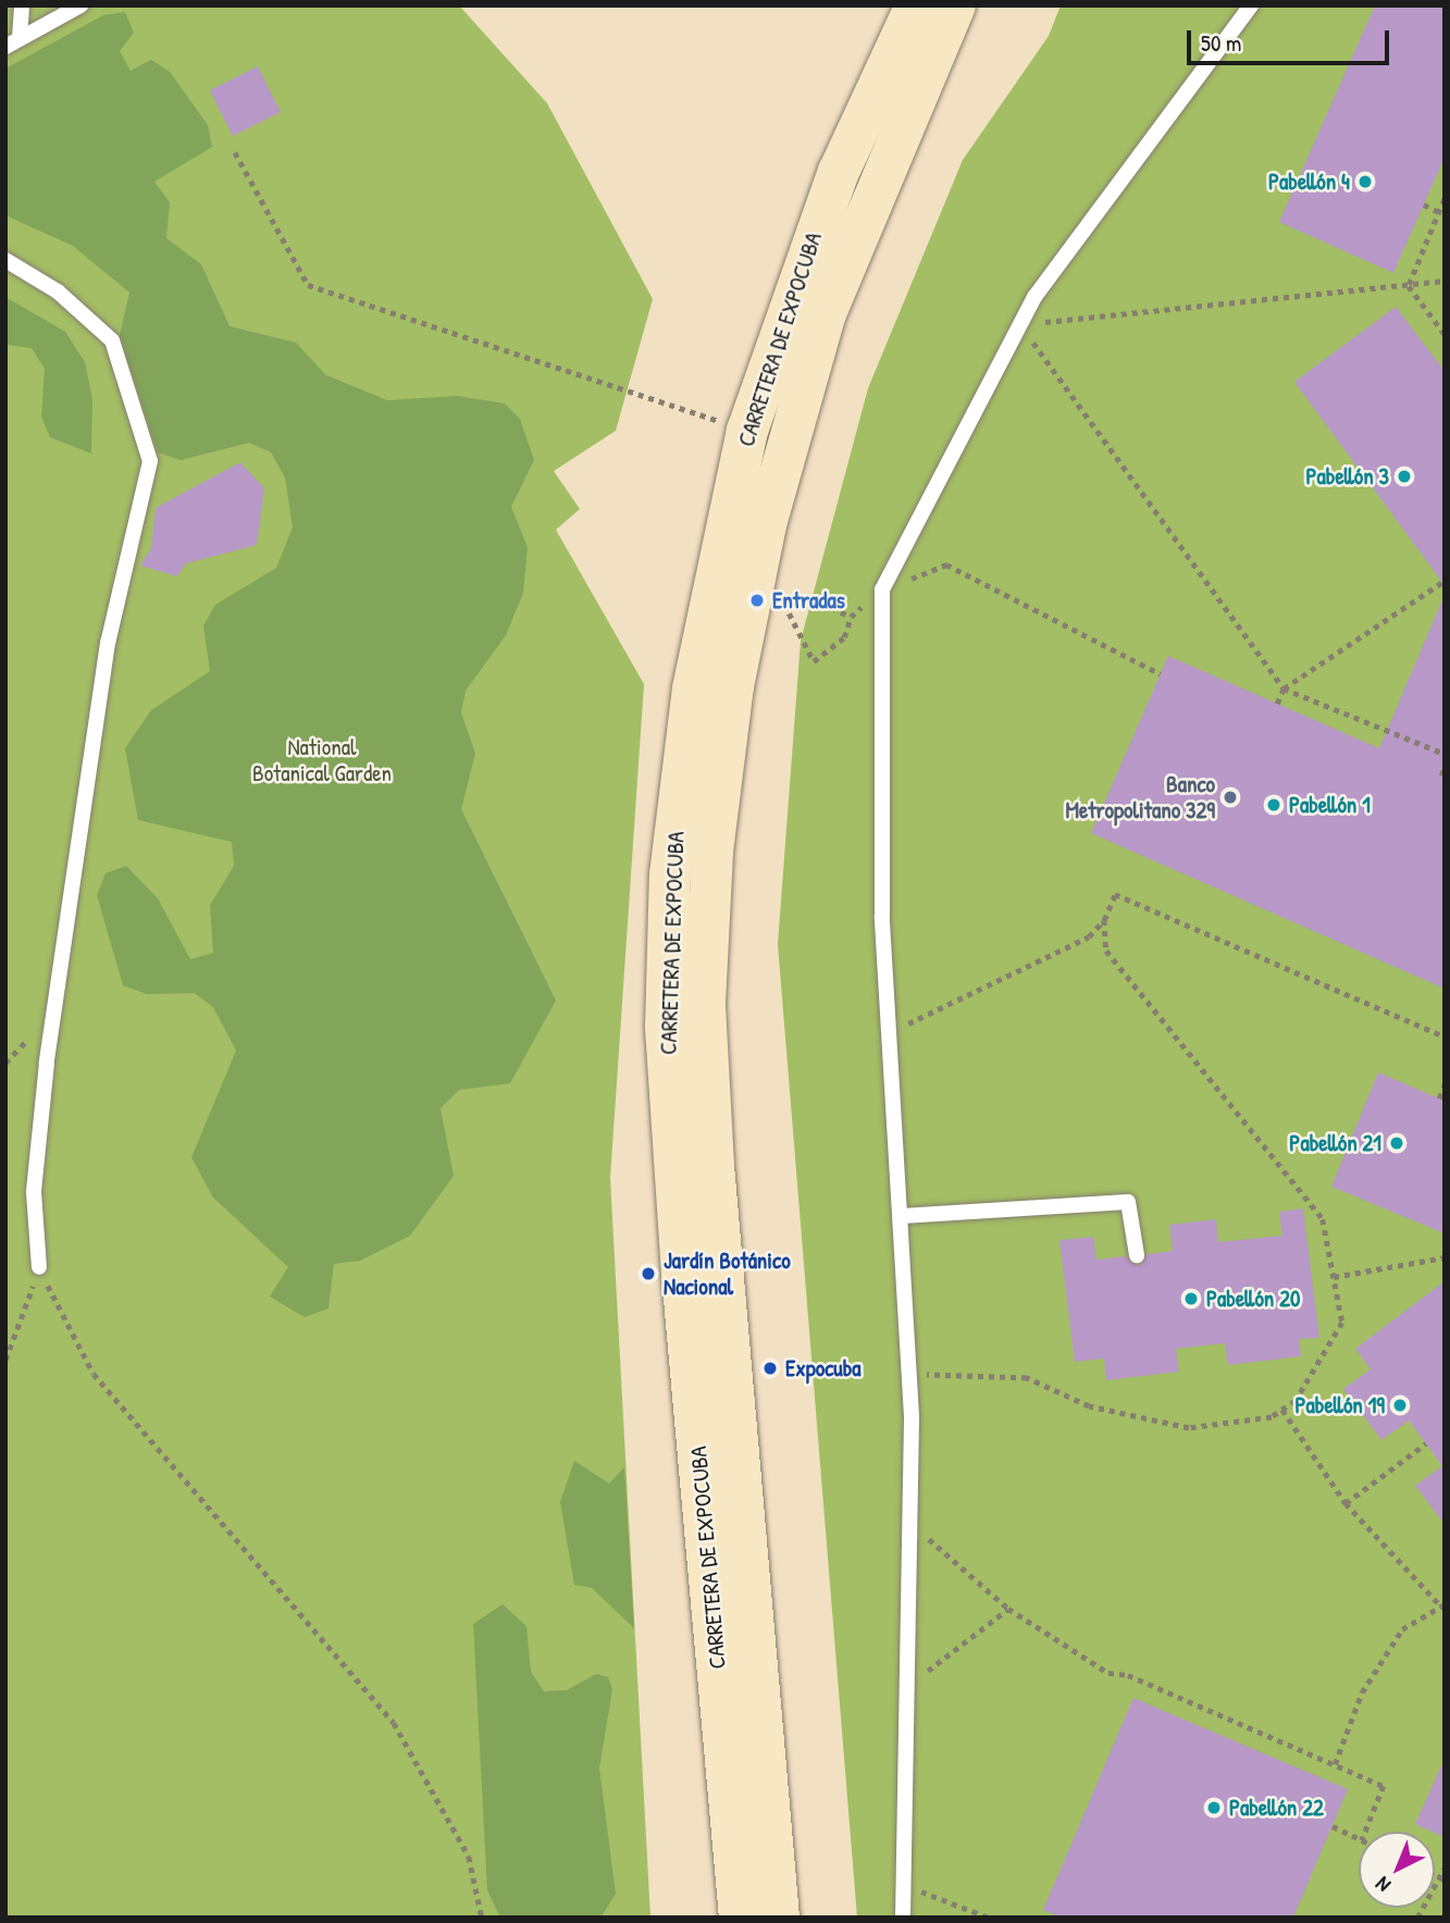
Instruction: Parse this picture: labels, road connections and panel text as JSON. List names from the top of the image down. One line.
{"streets":{"main road":["CARRETERA DE EXPOCUBA"]},"parks":["National Botanical Garden"],"places":["Pabellón 4","Pabellón 3","Entradas","Banco Metropolitano 329","Pabellón 1","Pabellón 21","Jardín Botánico Nacional","Pabellón 20","Expocuba","Pabellón 19","Pabellón 22"],"scale_bar":"50 m","north":"bottom left"}
